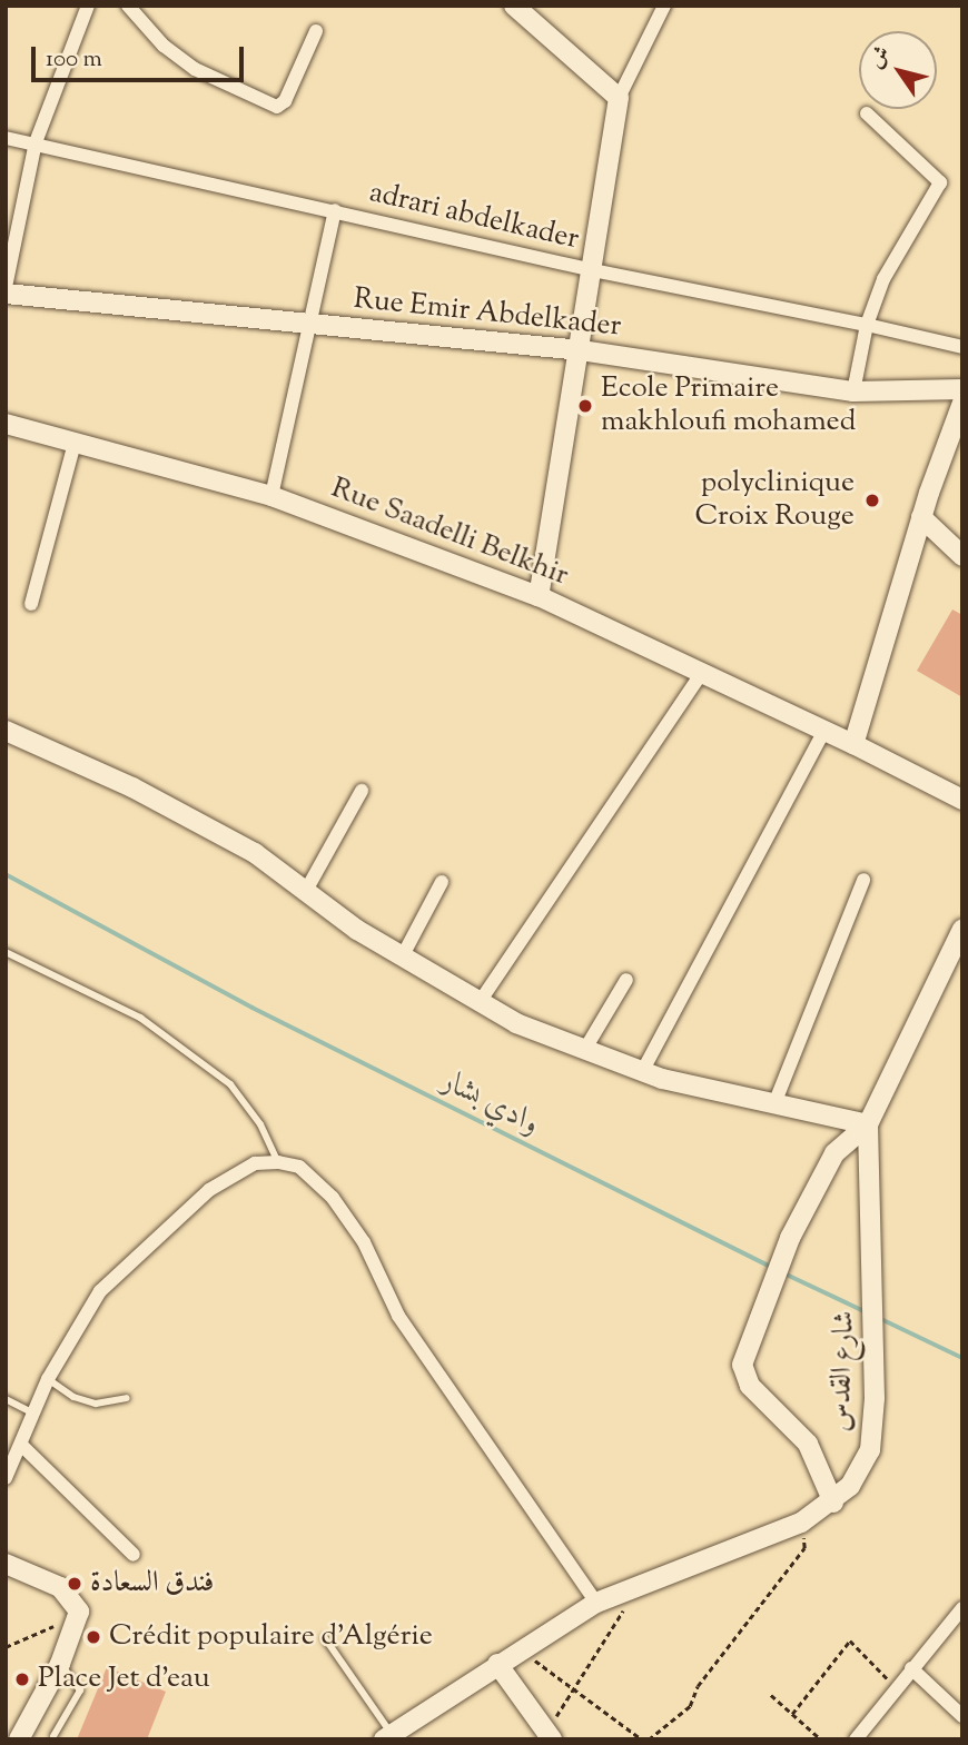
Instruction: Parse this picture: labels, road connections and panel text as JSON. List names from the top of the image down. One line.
{"streets":{"main road":["Rue Emir Abdelkader","Rue Saadelli Belkhir","شارع القدس"],"street":["adrari abdelkader"]},"water":["وادي بشار"],"places":["Ecole Primaire makhloufi mohamed","polyclinique Croix Rouge","فندق السعادة","Crédit populaire d'Algérie","Place Jet d'eau"],"scale_bar":"100 m","north":"top left"}
